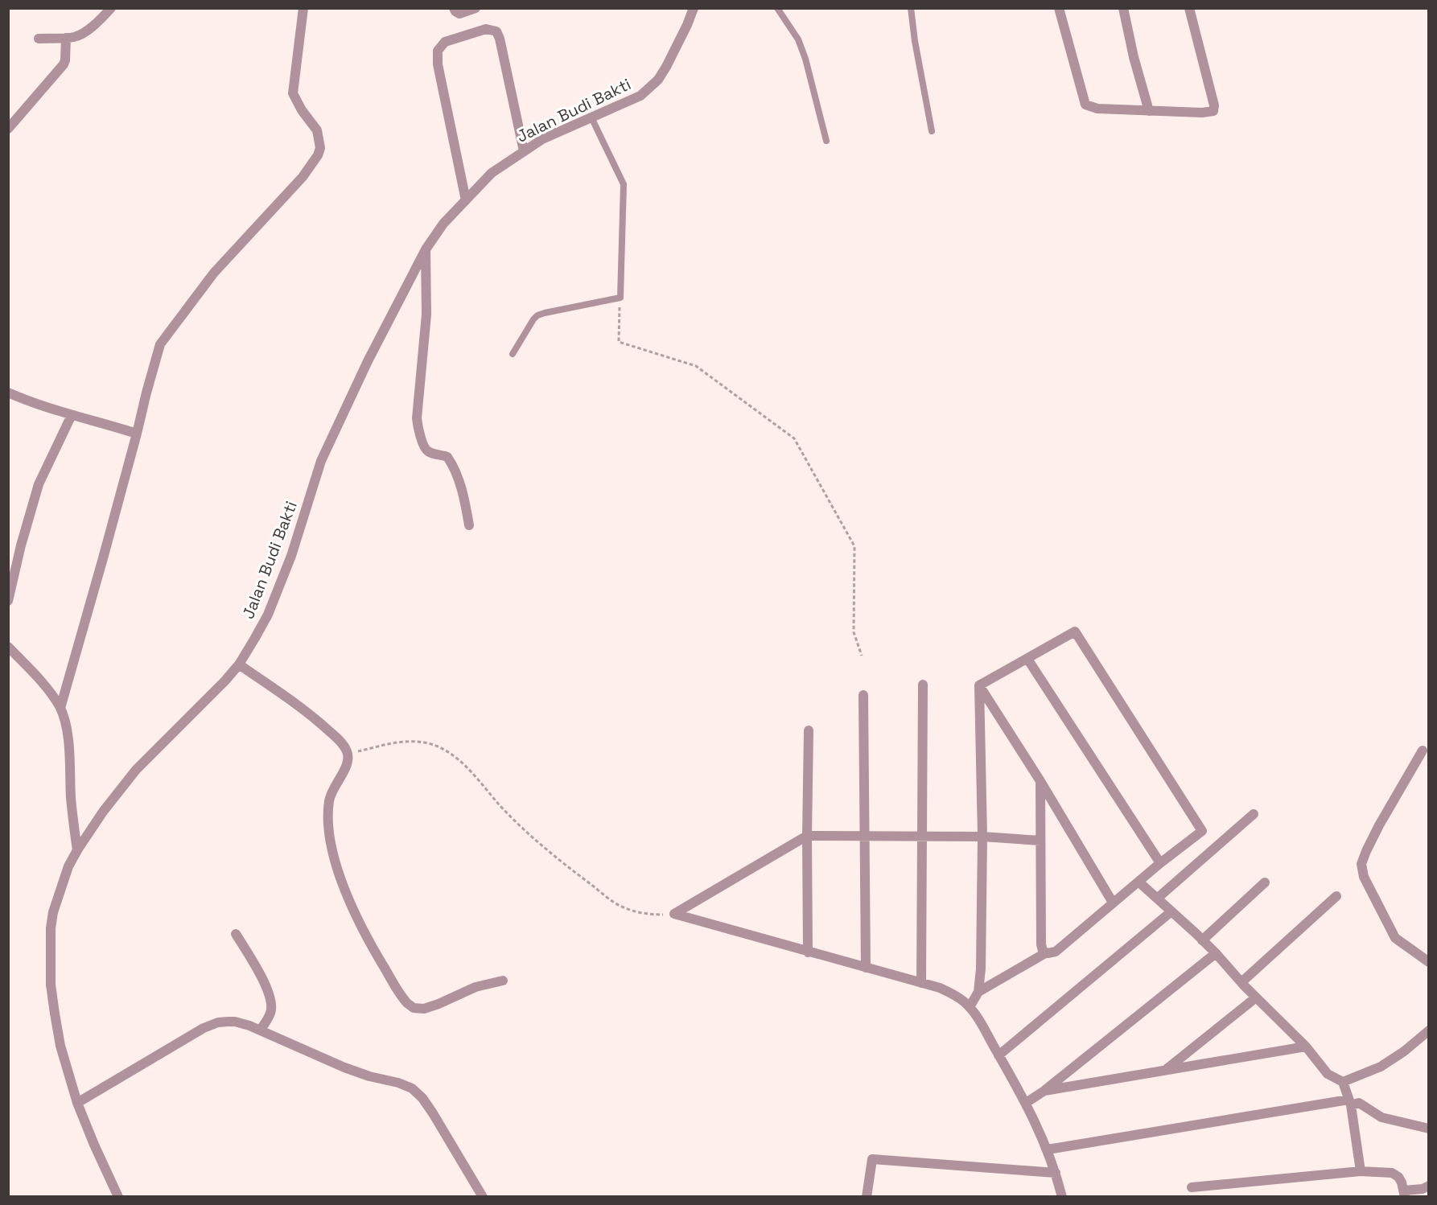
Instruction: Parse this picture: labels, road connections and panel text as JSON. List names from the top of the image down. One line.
{"streets":{"street":["Jalan Budi Bakti"]}}
